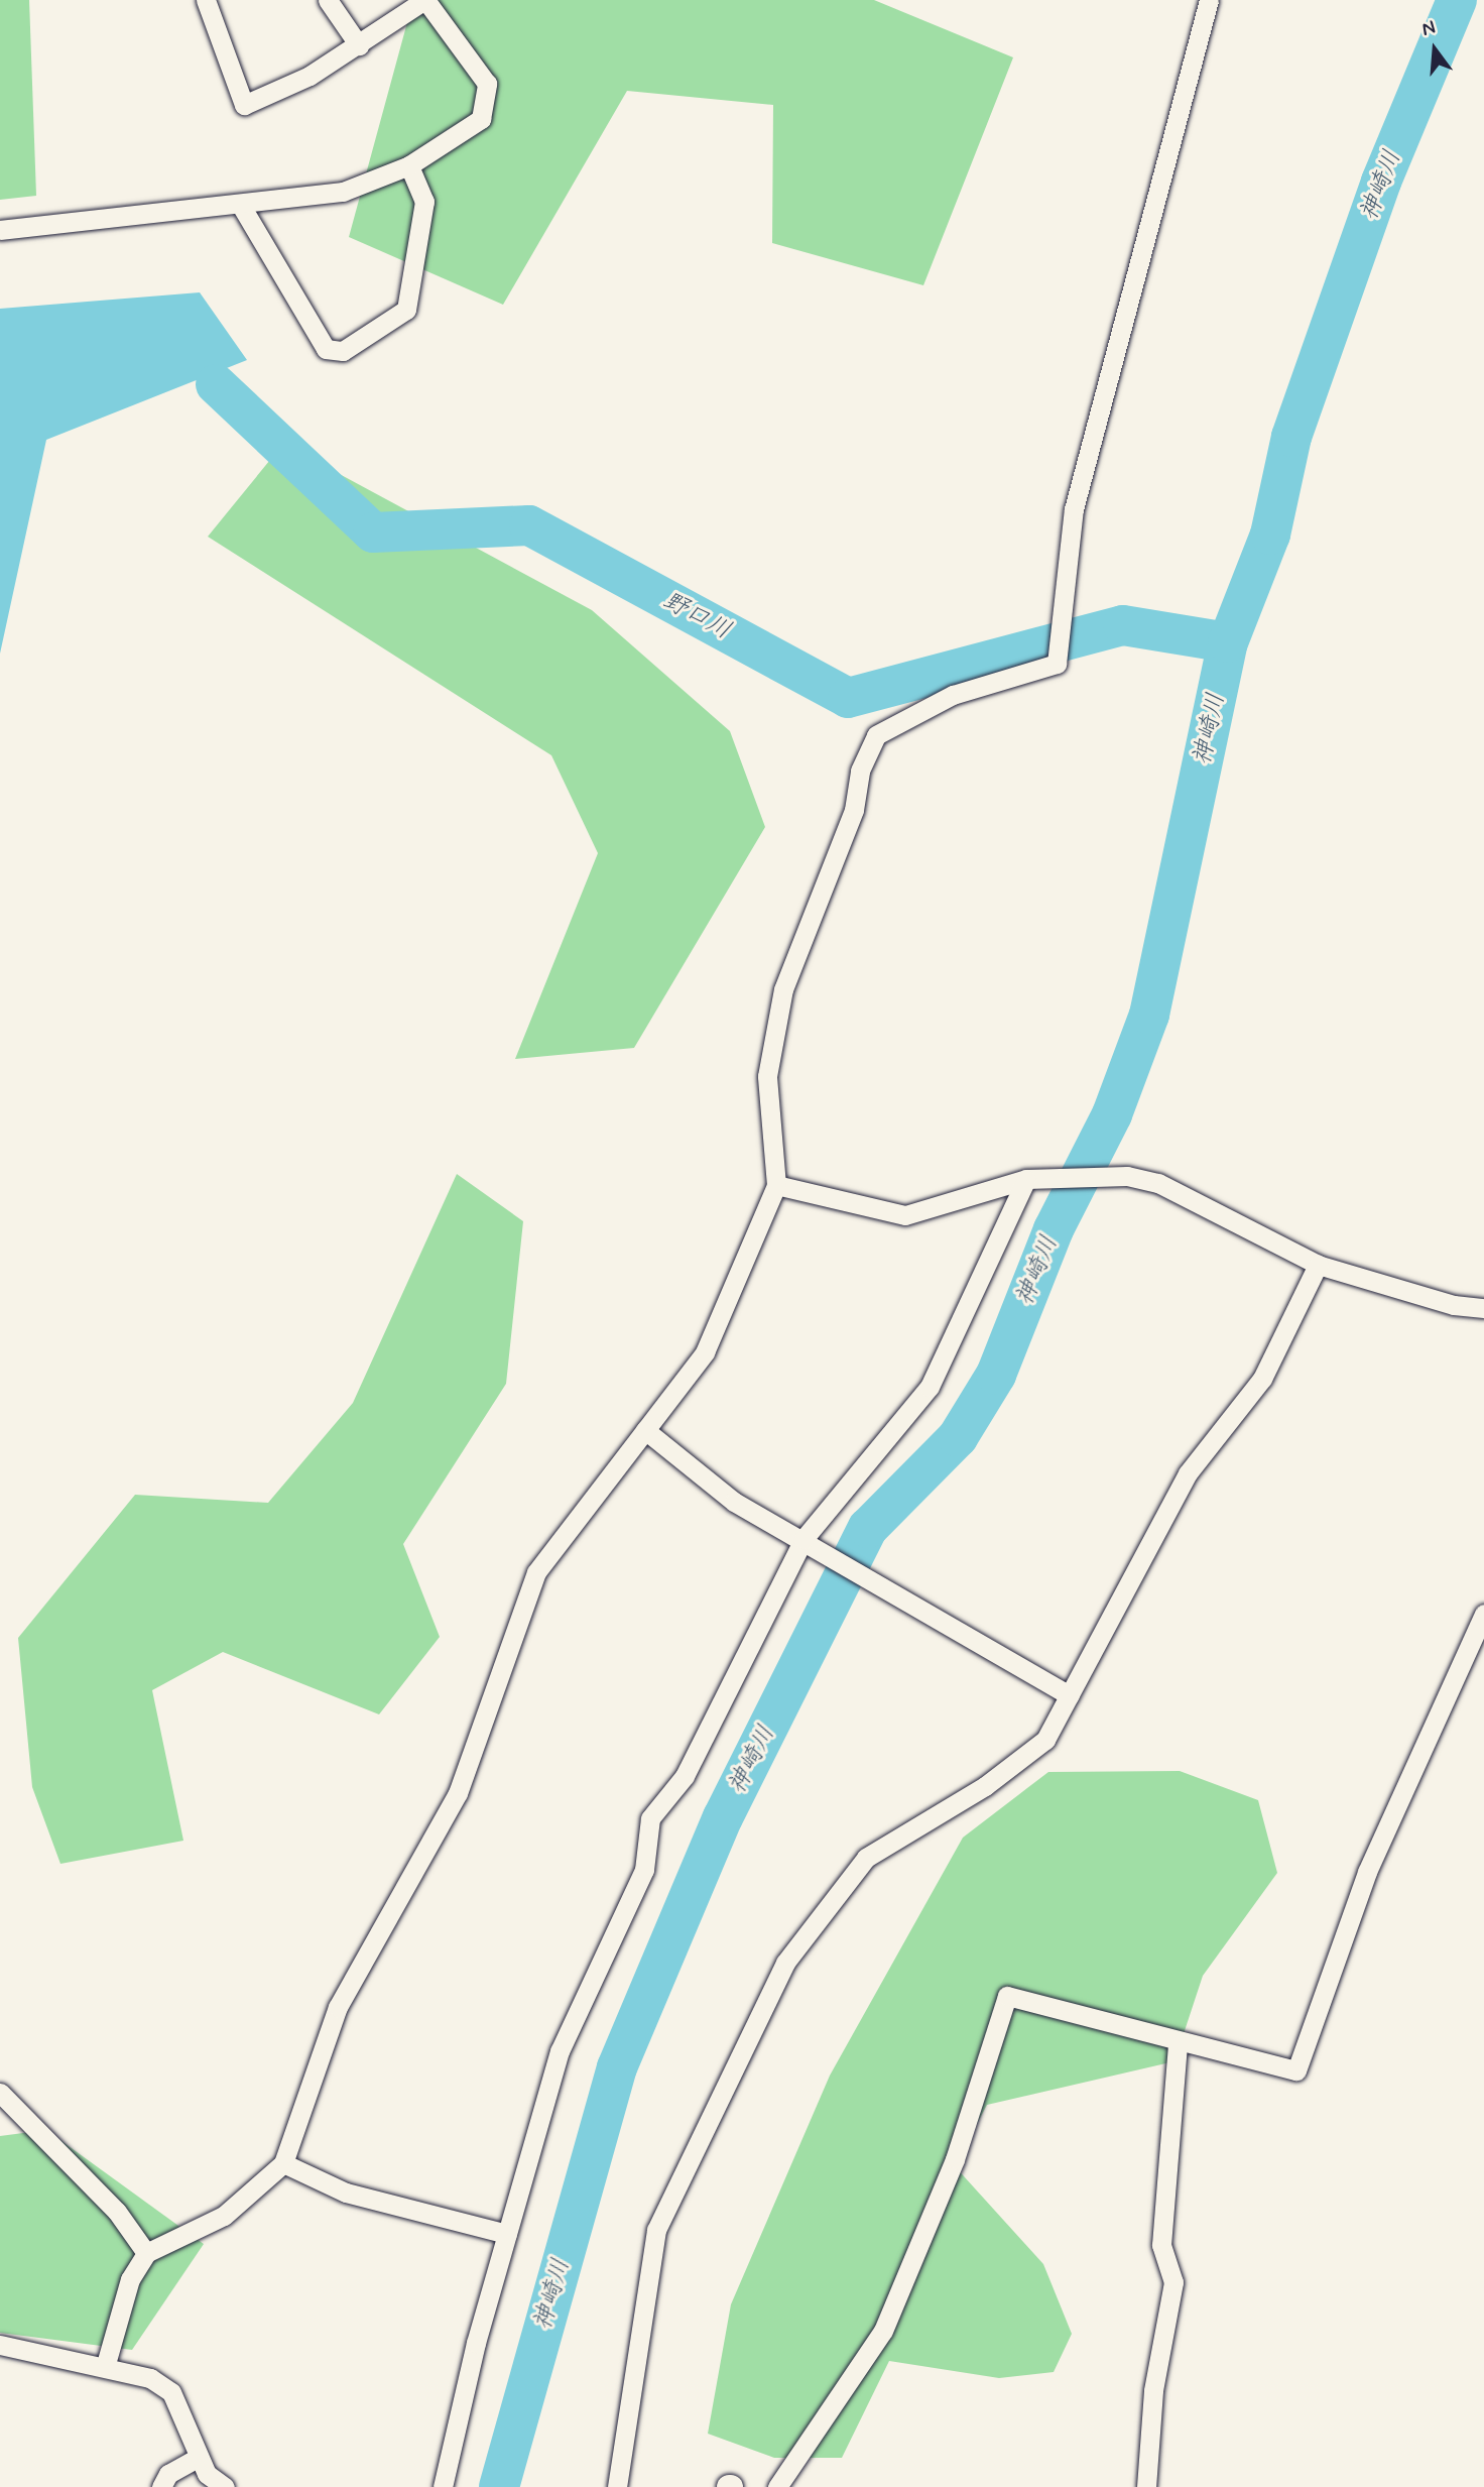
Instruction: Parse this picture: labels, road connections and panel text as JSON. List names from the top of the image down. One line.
{"water":["神崎川","野口川"],"north":"top"}
